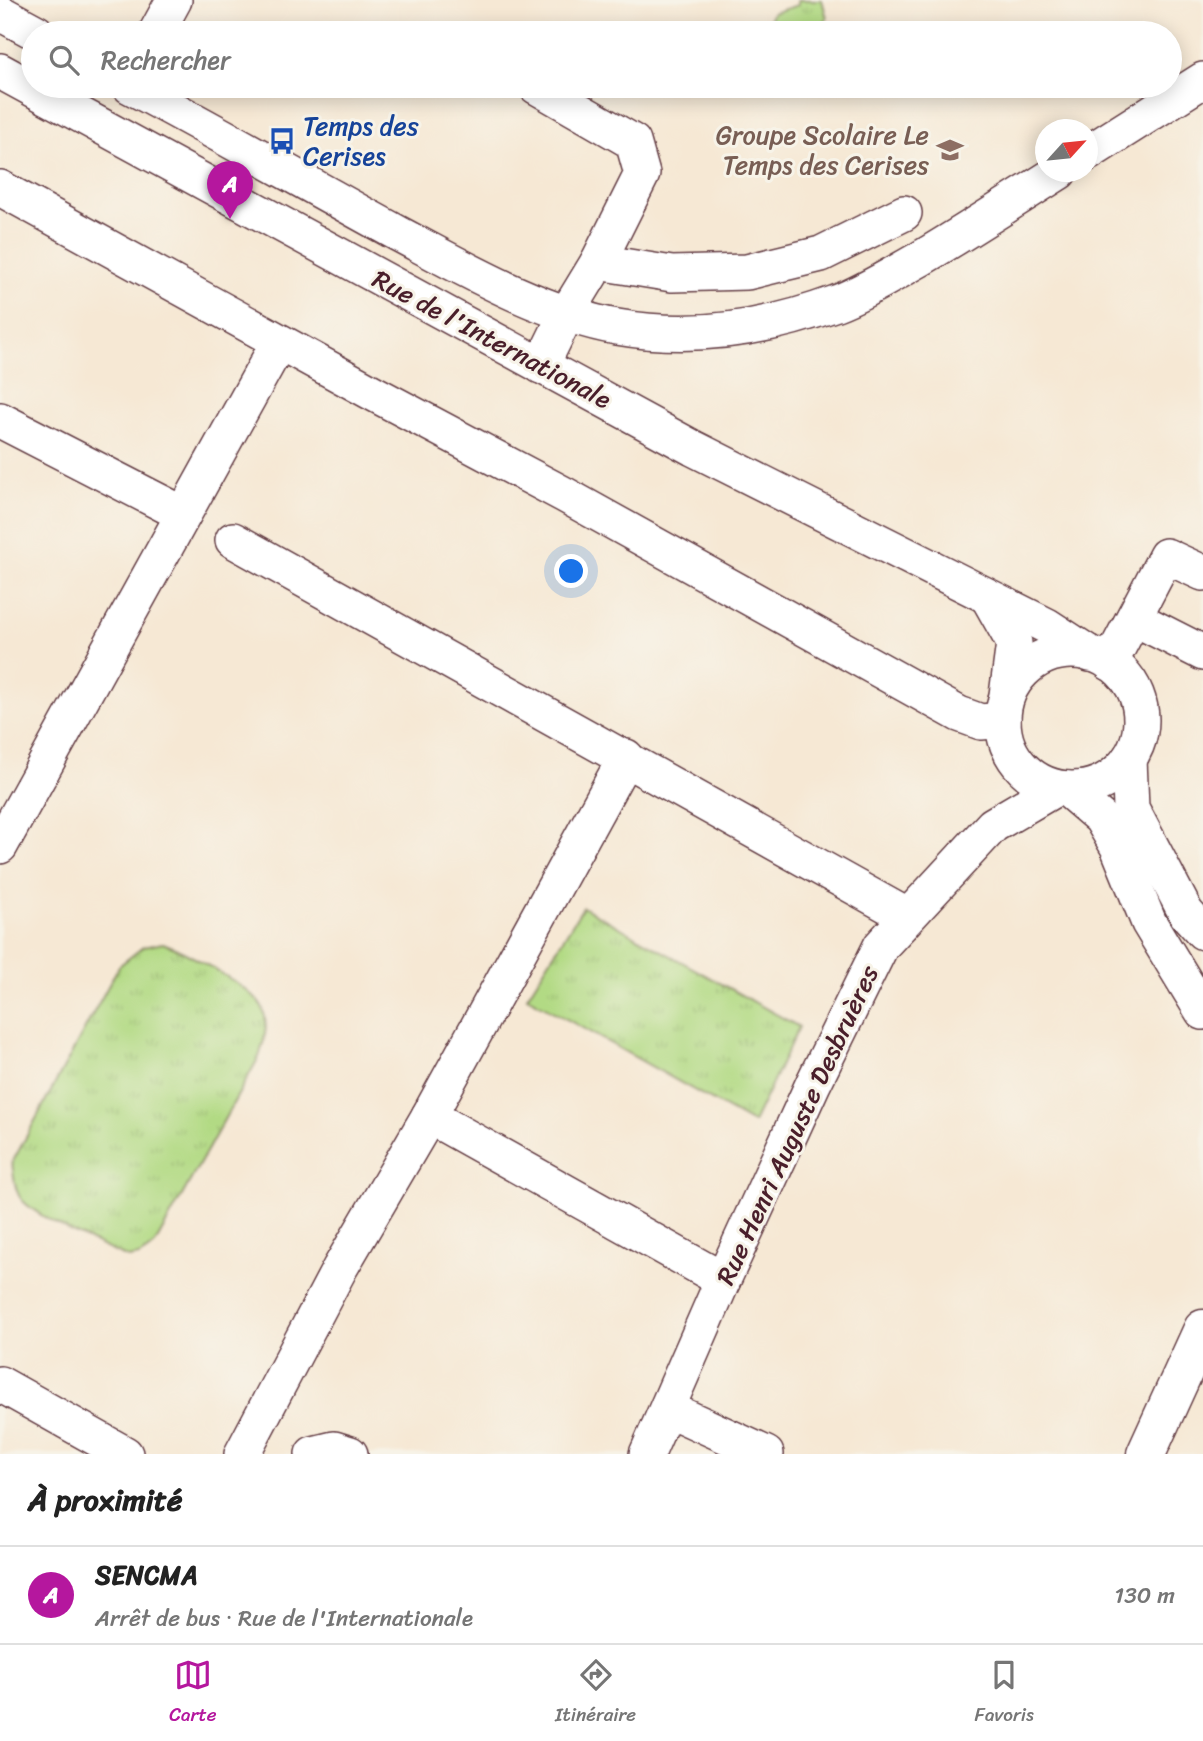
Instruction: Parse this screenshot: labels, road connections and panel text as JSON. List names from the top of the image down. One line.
{"streets":{"street":["Rue de l'Internationale","Rue Henri Auguste Desbruères"]},"crossings":[["Rue de l'Internationale","Rue Henri Auguste Desbruères"]],"places":{"bus stop":["Temps des Cerises"],"school or university":["Groupe Scolaire Le Temps des Cerises"]},"north":"top right","page":{"search":"Rechercher","pins":"A","heading":"À proximité","list":[{"mark":"A","name":"SENCMA","note":"Arrêt de bus · Rue de l'Internationale","value":"130 m"}],"nav":["Carte","Itinéraire","Favoris"]}}
